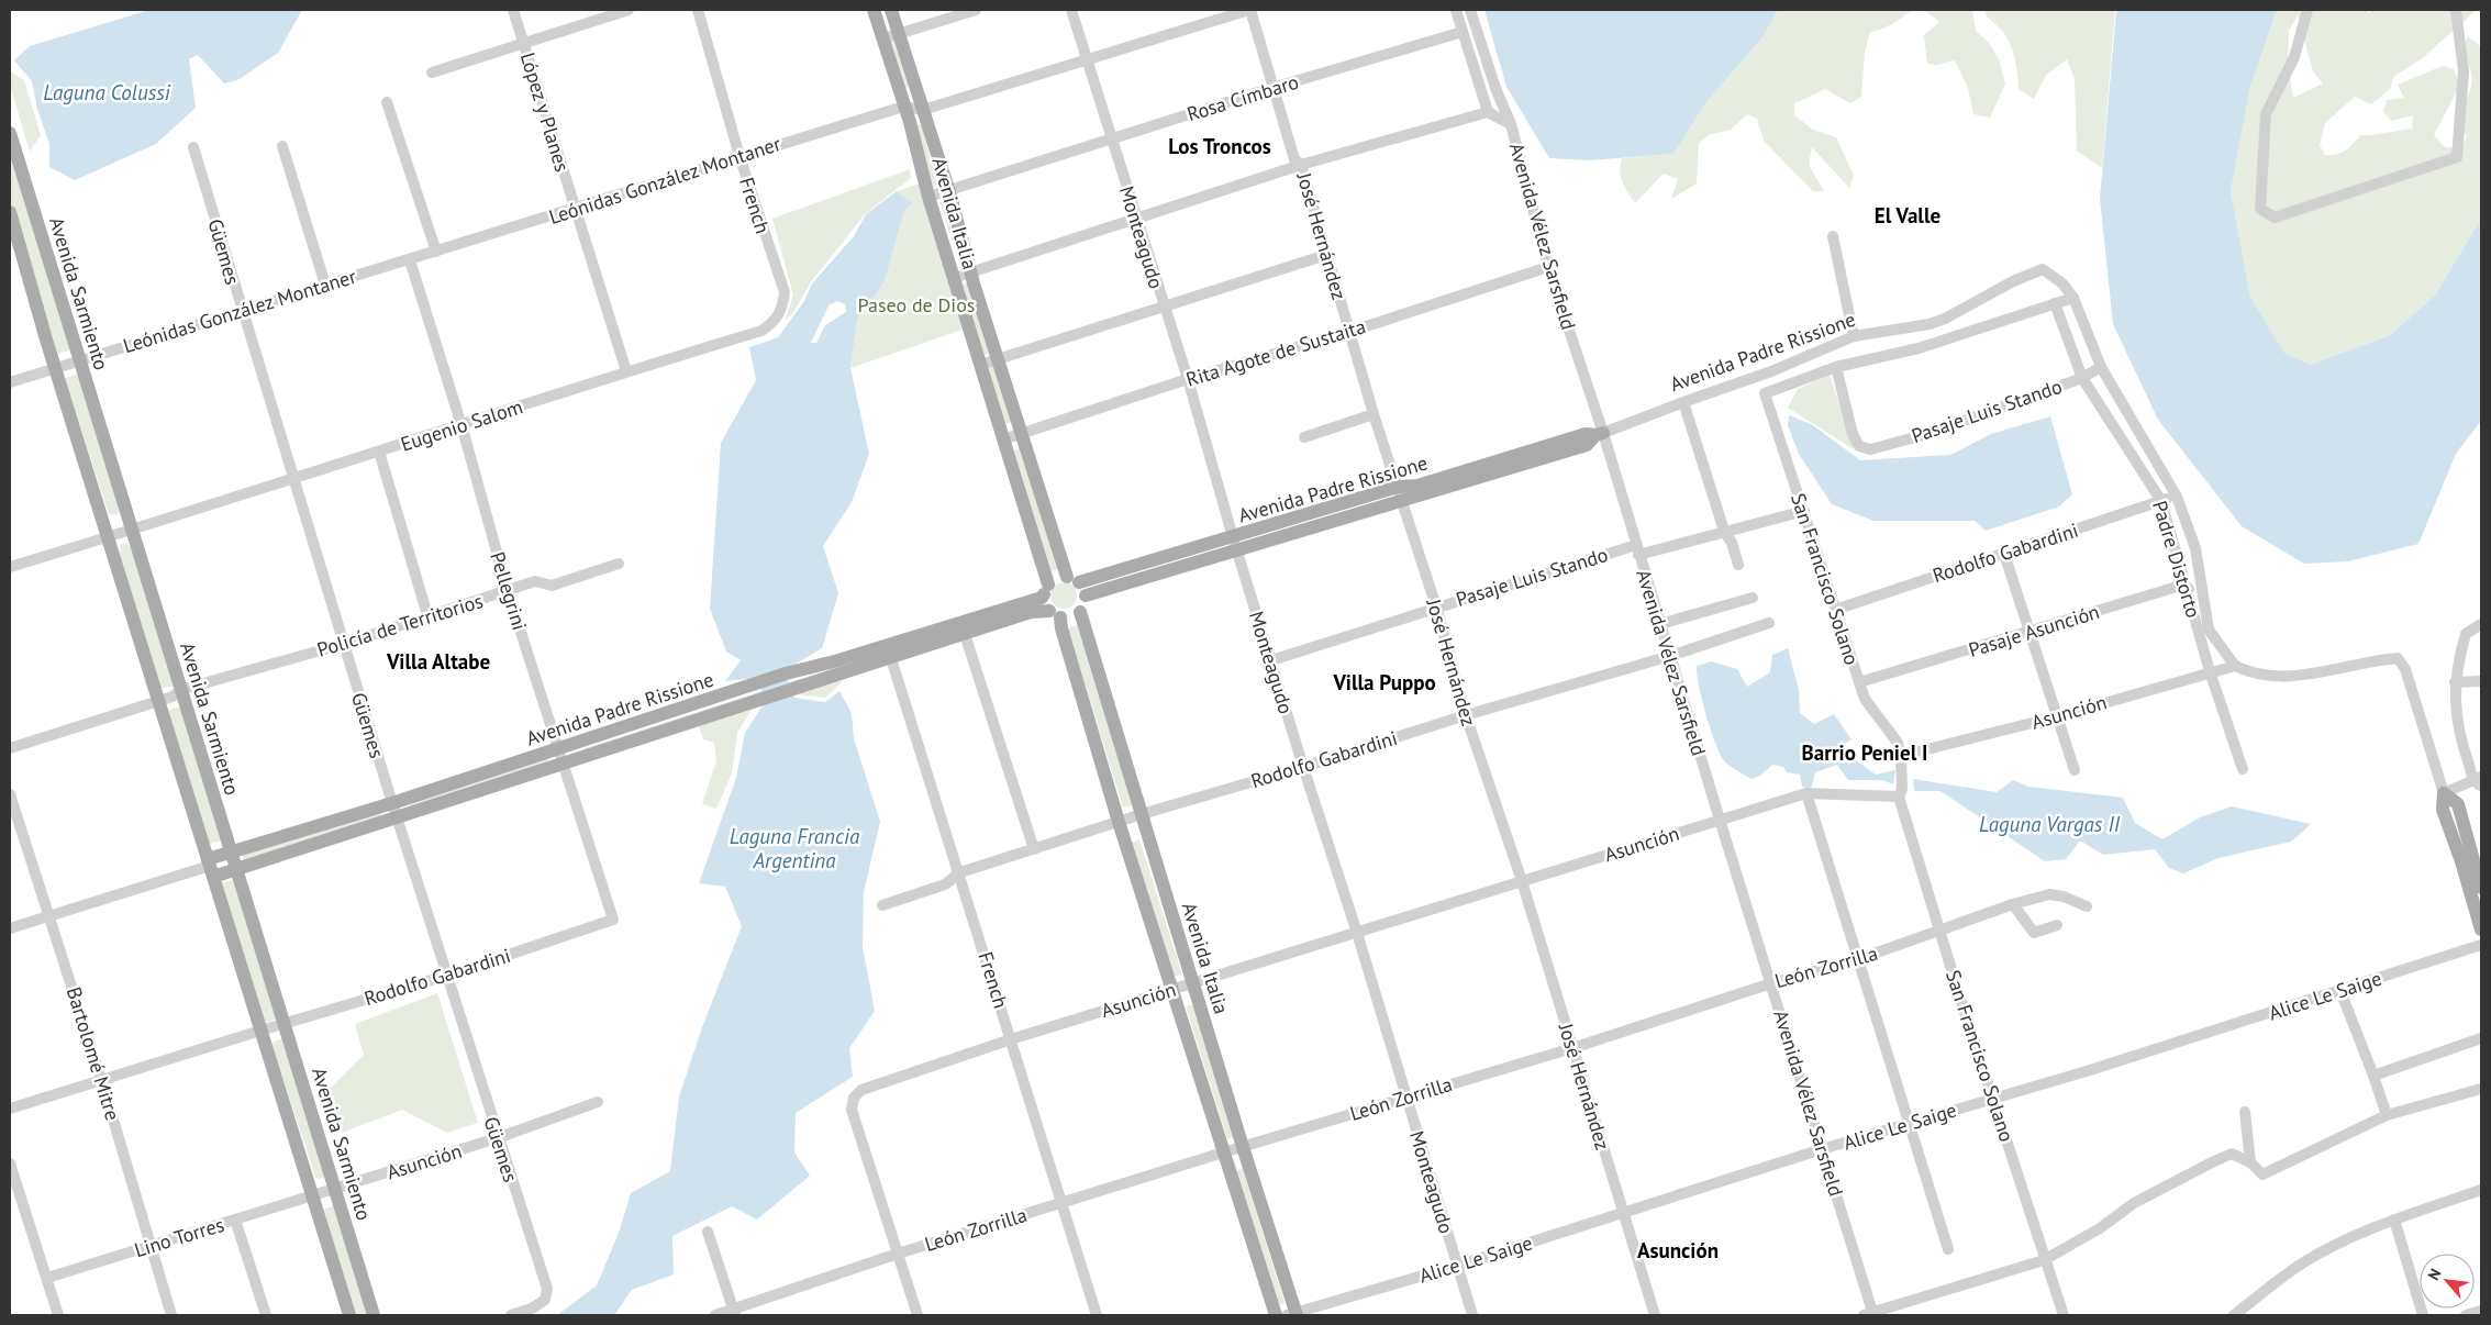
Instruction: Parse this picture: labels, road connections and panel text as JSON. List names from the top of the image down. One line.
{"streets":{"main road":["Avenida Italia","Avenida Sarmiento","Avenida Padre Rissione"],"street":["Rosa Címbaro","López y Planes","Leónidas González Montaner","French","José Hernández","Avenida Vélez Sarsfield","Monteagudo","Güemes","Rita Agote de Sustaita","Pasaje Luis Stando","Eugenio Salom","Rodolfo Gabardini","Padre Distorto","San Francisco Solano","Pellegrini","Policía de Territorios","Pasaje Asunción","Asunción","León Zorrilla","Alice Le Saige","Bartolomé Mitre","Lino Torres"]},"crossings":[["Rosa Címbaro","Avenida Italia"],["Rosa Címbaro","José Hernández"],["Rosa Címbaro","Monteagudo"],["López y Planes","Leónidas González Montaner"],["López y Planes","Eugenio Salom"],["Leónidas González Montaner","French"],["Leónidas González Montaner","Avenida Italia"],["Leónidas González Montaner","José Hernández"],["Leónidas González Montaner","Monteagudo"],["Leónidas González Montaner","Güemes"],["Leónidas González Montaner","Avenida Sarmiento"],["Leónidas González Montaner","Pellegrini"],["French","Avenida Padre Rissione"],["French","Eugenio Salom"],["French","Rodolfo Gabardini"],["French","Asunción"],["French","León Zorrilla"],["Avenida Italia","Avenida Padre Rissione"],["Avenida Italia","Rita Agote de Sustaita"],["Avenida Italia","Rodolfo Gabardini"],["Avenida Italia","Asunción"],["Avenida Italia","León Zorrilla"],["Avenida Italia","Alice Le Saige"],["José Hernández","Avenida Padre Rissione"],["José Hernández","Rita Agote de Sustaita"],["José Hernández","Pasaje Luis Stando"],["José Hernández","Rodolfo Gabardini"],["José Hernández","Asunción"],["José Hernández","León Zorrilla"],["José Hernández","Alice Le Saige"],["Avenida Vélez Sarsfield","Avenida Padre Rissione"],["Avenida Vélez Sarsfield","Rita Agote de Sustaita"],["Avenida Vélez Sarsfield","Pasaje Luis Stando"],["Avenida Vélez Sarsfield","Rodolfo Gabardini"],["Avenida Vélez Sarsfield","Asunción"],["Avenida Vélez Sarsfield","León Zorrilla"],["Avenida Vélez Sarsfield","Alice Le Saige"],["Monteagudo","Avenida Padre Rissione"],["Monteagudo","Rita Agote de Sustaita"],["Monteagudo","Pasaje Luis Stando"],["Monteagudo","Rodolfo Gabardini"],["Monteagudo","Asunción"],["Monteagudo","León Zorrilla"],["Monteagudo","Alice Le Saige"],["Güemes","Avenida Padre Rissione"],["Güemes","Eugenio Salom"],["Güemes","Rodolfo Gabardini"],["Güemes","Policía de Territorios"],["Güemes","Asunción"],["Avenida Sarmiento","Avenida Padre Rissione"],["Avenida Sarmiento","Eugenio Salom"],["Avenida Sarmiento","Rodolfo Gabardini"],["Avenida Sarmiento","Policía de Territorios"],["Avenida Sarmiento","Asunción"],["Avenida Padre Rissione","Pasaje Luis Stando"],["Avenida Padre Rissione","Padre Distorto"],["Avenida Padre Rissione","San Francisco Solano"],["Avenida Padre Rissione","Pellegrini"],["Pasaje Luis Stando","Padre Distorto"],["Pasaje Luis Stando","San Francisco Solano"],["Eugenio Salom","Pellegrini"],["Rodolfo Gabardini","Padre Distorto"],["Rodolfo Gabardini","San Francisco Solano"],["Rodolfo Gabardini","Pellegrini"],["Rodolfo Gabardini","Bartolomé Mitre"],["Padre Distorto","Pasaje Asunción"],["Padre Distorto","Asunción"],["San Francisco Solano","Pasaje Asunción"],["San Francisco Solano","Asunción"],["San Francisco Solano","León Zorrilla"],["San Francisco Solano","Alice Le Saige"],["Pellegrini","Policía de Territorios"],["Asunción","León Zorrilla"],["Asunción","Lino Torres"],["Bartolomé Mitre","Lino Torres"]],"districts":["Los Troncos","El Valle","Villa Altabe","Villa Puppo","Barrio Peniel I","Asunción"],"water":["Laguna Colussi","Laguna Vargas II","Laguna Francia Argentina"],"parks":["Paseo de Dios"],"north":"top left"}
